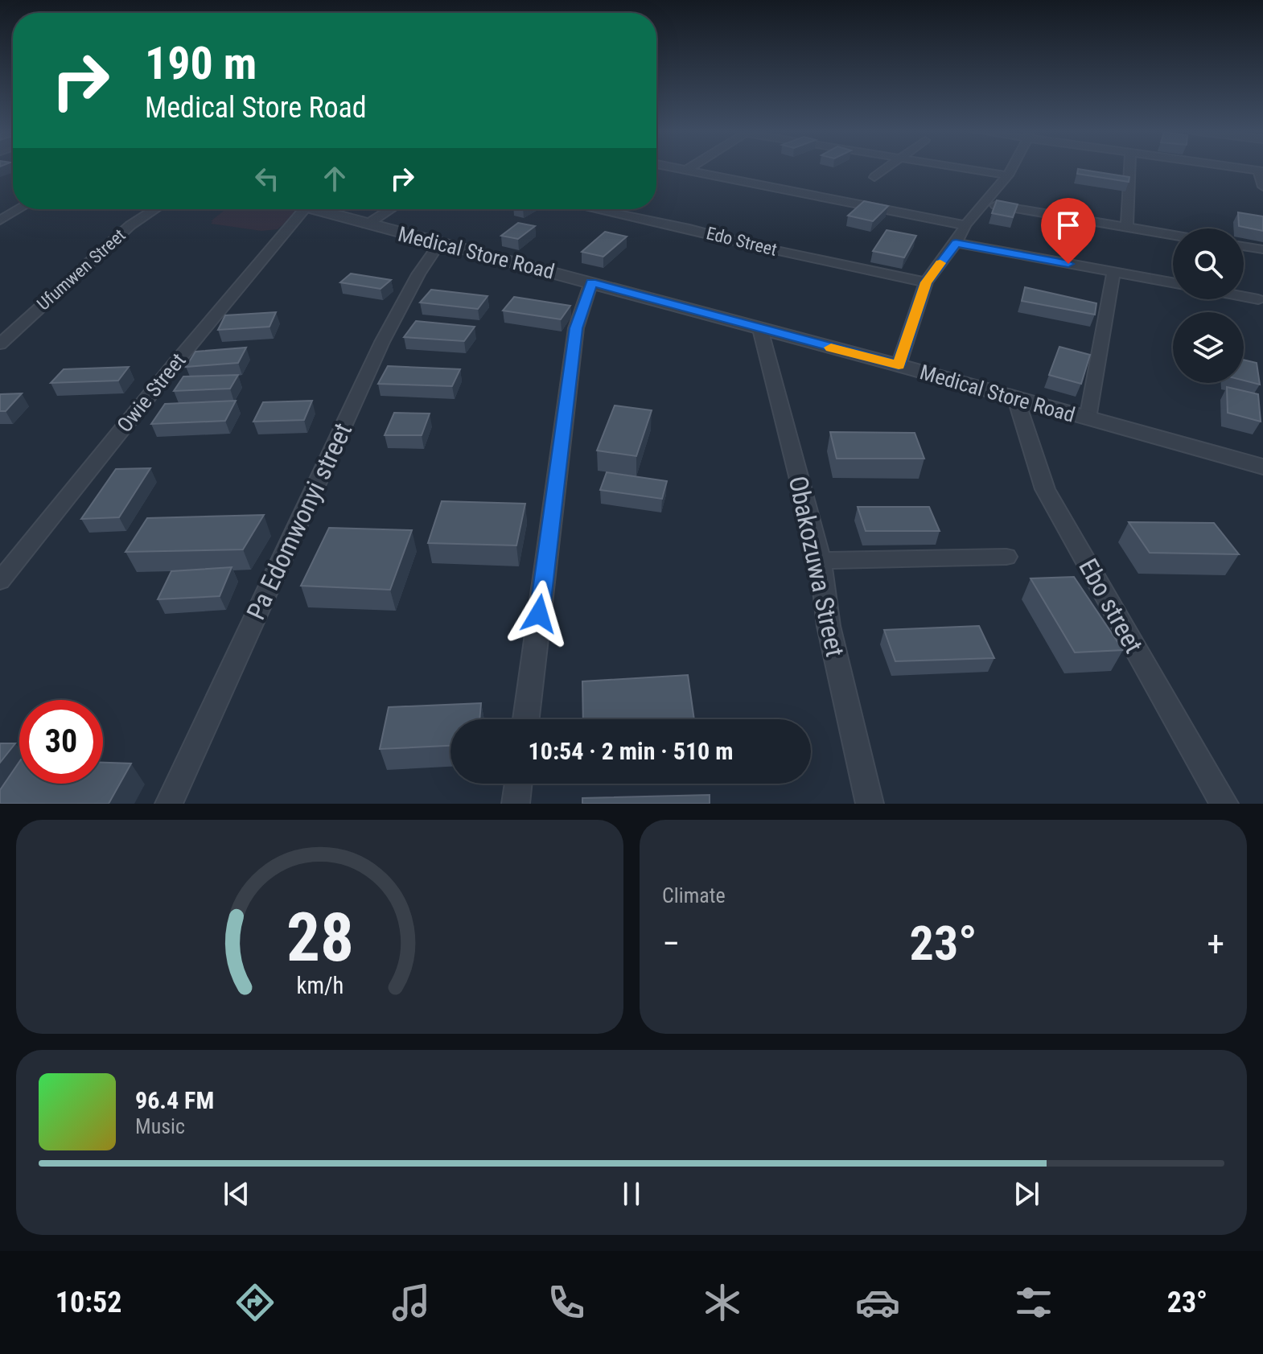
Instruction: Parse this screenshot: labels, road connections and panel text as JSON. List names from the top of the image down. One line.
{"streets":{"street":["Edo Street","Medical Store Road","Ufumwen Street","Owie Street","Pa Edomwonyi street","Obakozuwa Street","Ebo street"]},"crossings":[["Medical Store Road","Pa Edomwonyi street"],["Medical Store Road","Obakozuwa Street"],["Medical Store Road","Ebo street"]],"page":{"turn":["190 m","Medical Store Road"],"limit":"30","trip":"10:54 · 2 min · 510 m","tile":"Climate","heat":["−","23°","+"],"song":["96.4 FM","Music"],"tabs":["10:52","23°"],"gauge":["28","km/h"]}}
